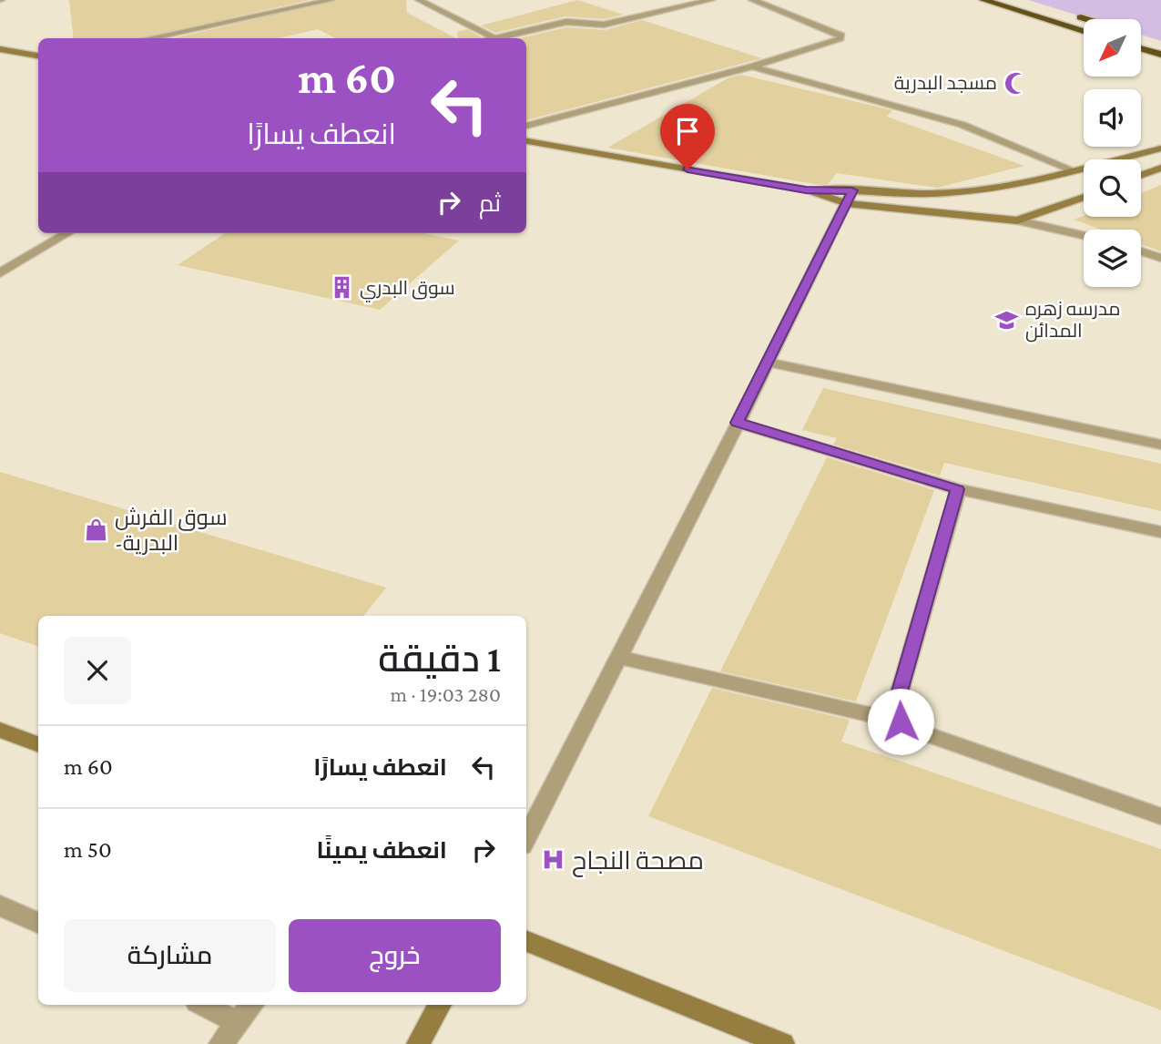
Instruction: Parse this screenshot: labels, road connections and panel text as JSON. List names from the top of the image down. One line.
{"places":{"mosque":["مسجد البدرية"],"building":["سوق البدري"],"school or university":["مدرسه زهره المدائن"],"shop":["سوق الفرش -البدرية"],"hospital":["مصحة النجاح"]},"north":"bottom left","page":{"turn":["60 m","انعطف يسارًا"],"then":"ثم","heading":["1 دقيقة","280 m · 19:03"],"list":[{"name":"انعطف يسارًا","value":"60 m"},{"name":"انعطف يمينًا","value":"50 m"}],"buttons":["خروج","مشاركة"]}}
